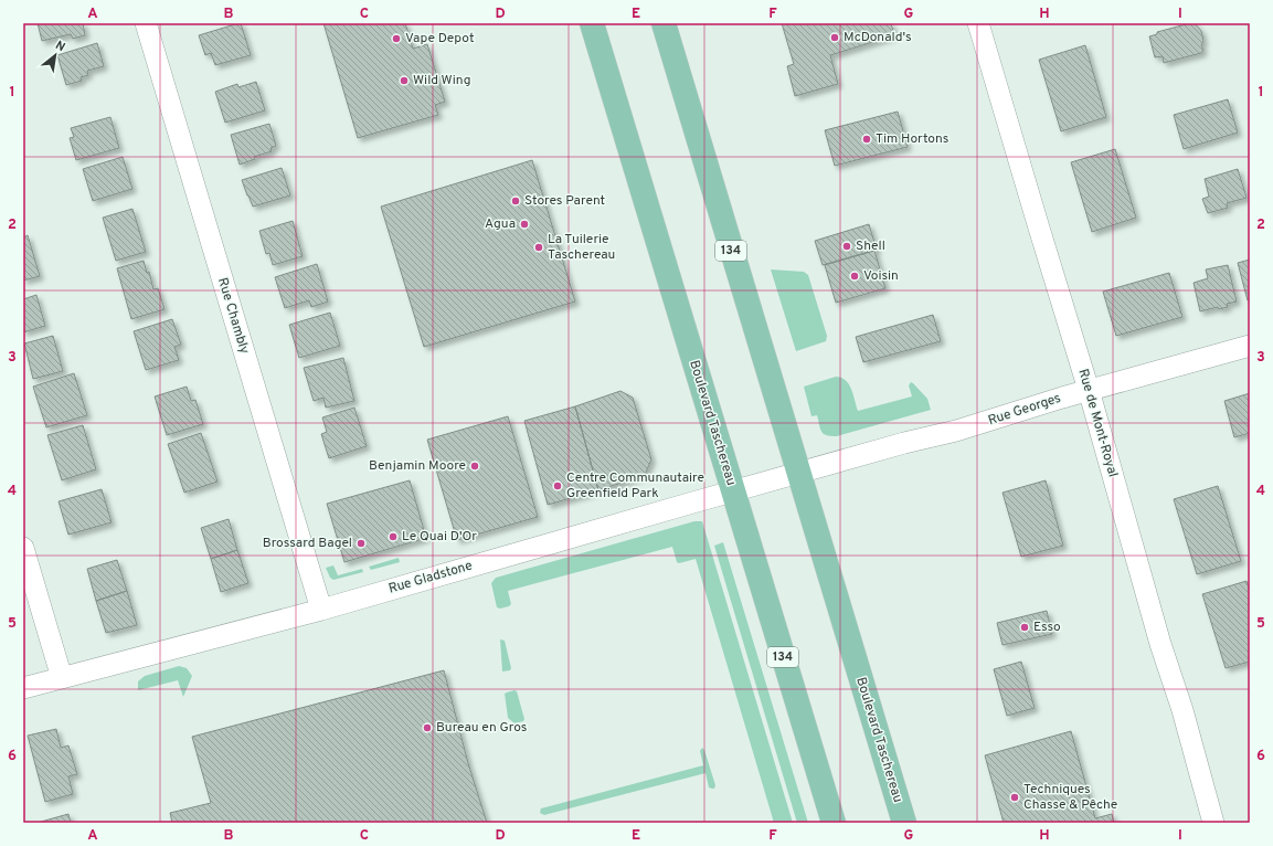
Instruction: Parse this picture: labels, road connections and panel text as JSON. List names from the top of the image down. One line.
{"streets":{"main road":["134","Boulevard Taschereau"],"street":["Rue Chambly","Rue Georges","Rue de Mont-Royal","Rue Gladstone"]},"crossings":[["Rue Chambly","Rue Gladstone"],["Rue Georges","Boulevard Taschereau"],["Rue Georges","Rue de Mont-Royal"],["Rue Georges","Rue Gladstone"],["Boulevard Taschereau","Rue Gladstone"]],"places":["McDonald's","Vape Depot","Wild Wing","Tim Hortons","Stores Parent","Agua","Shell","La Tuilerie Taschereau","Voisin","Benjamin Moore","Centre Communautaire Greenfield Park","Le Quai D'Or","Brossard Bagel","Esso","Bureau en Gros","Techniques Chasse & Pêche"],"north":"top right","grid":{"columns":["A","B","C","D","E","F","G","H","I"],"rows":["1","2","3","4","5","6"]}}
